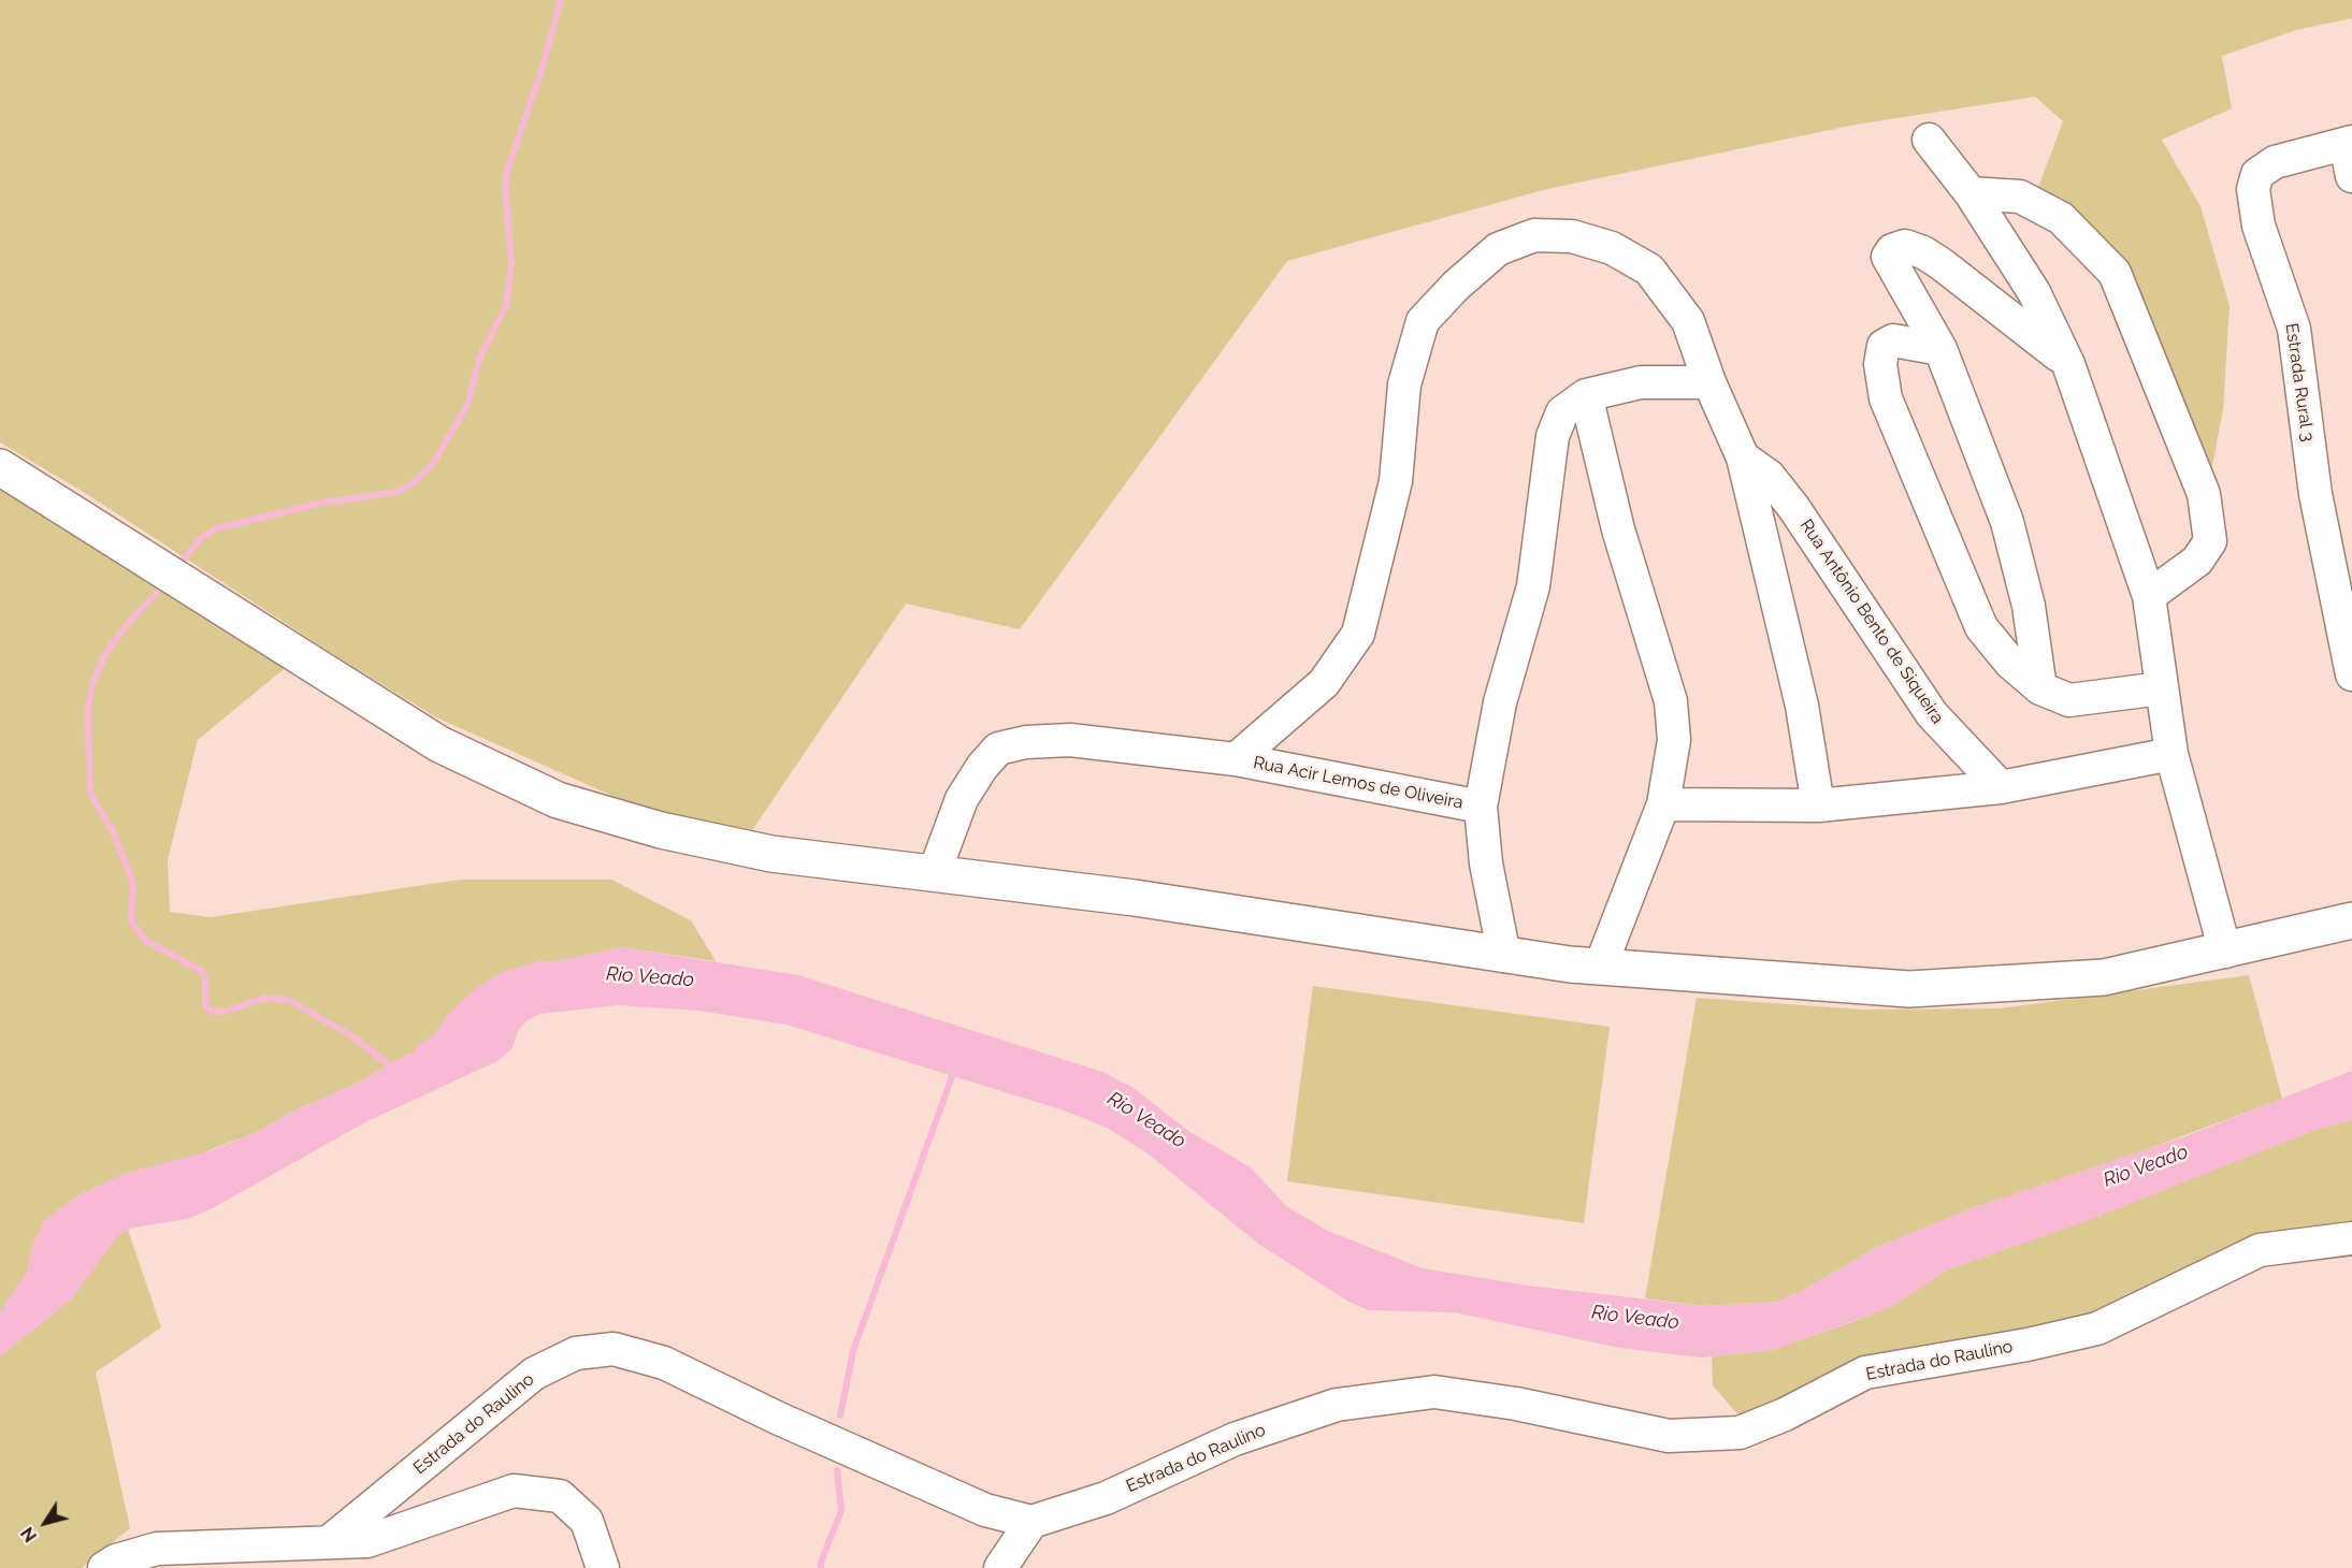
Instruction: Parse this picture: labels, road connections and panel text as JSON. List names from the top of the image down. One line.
{"streets":{"street":["Estrada Rural 3","Rua Antônio Bento de Siqueira","Rua Acir Lemos de Oliveira","Estrada do Raulino"]},"water":["Rio Veado"],"north":"bottom left"}
